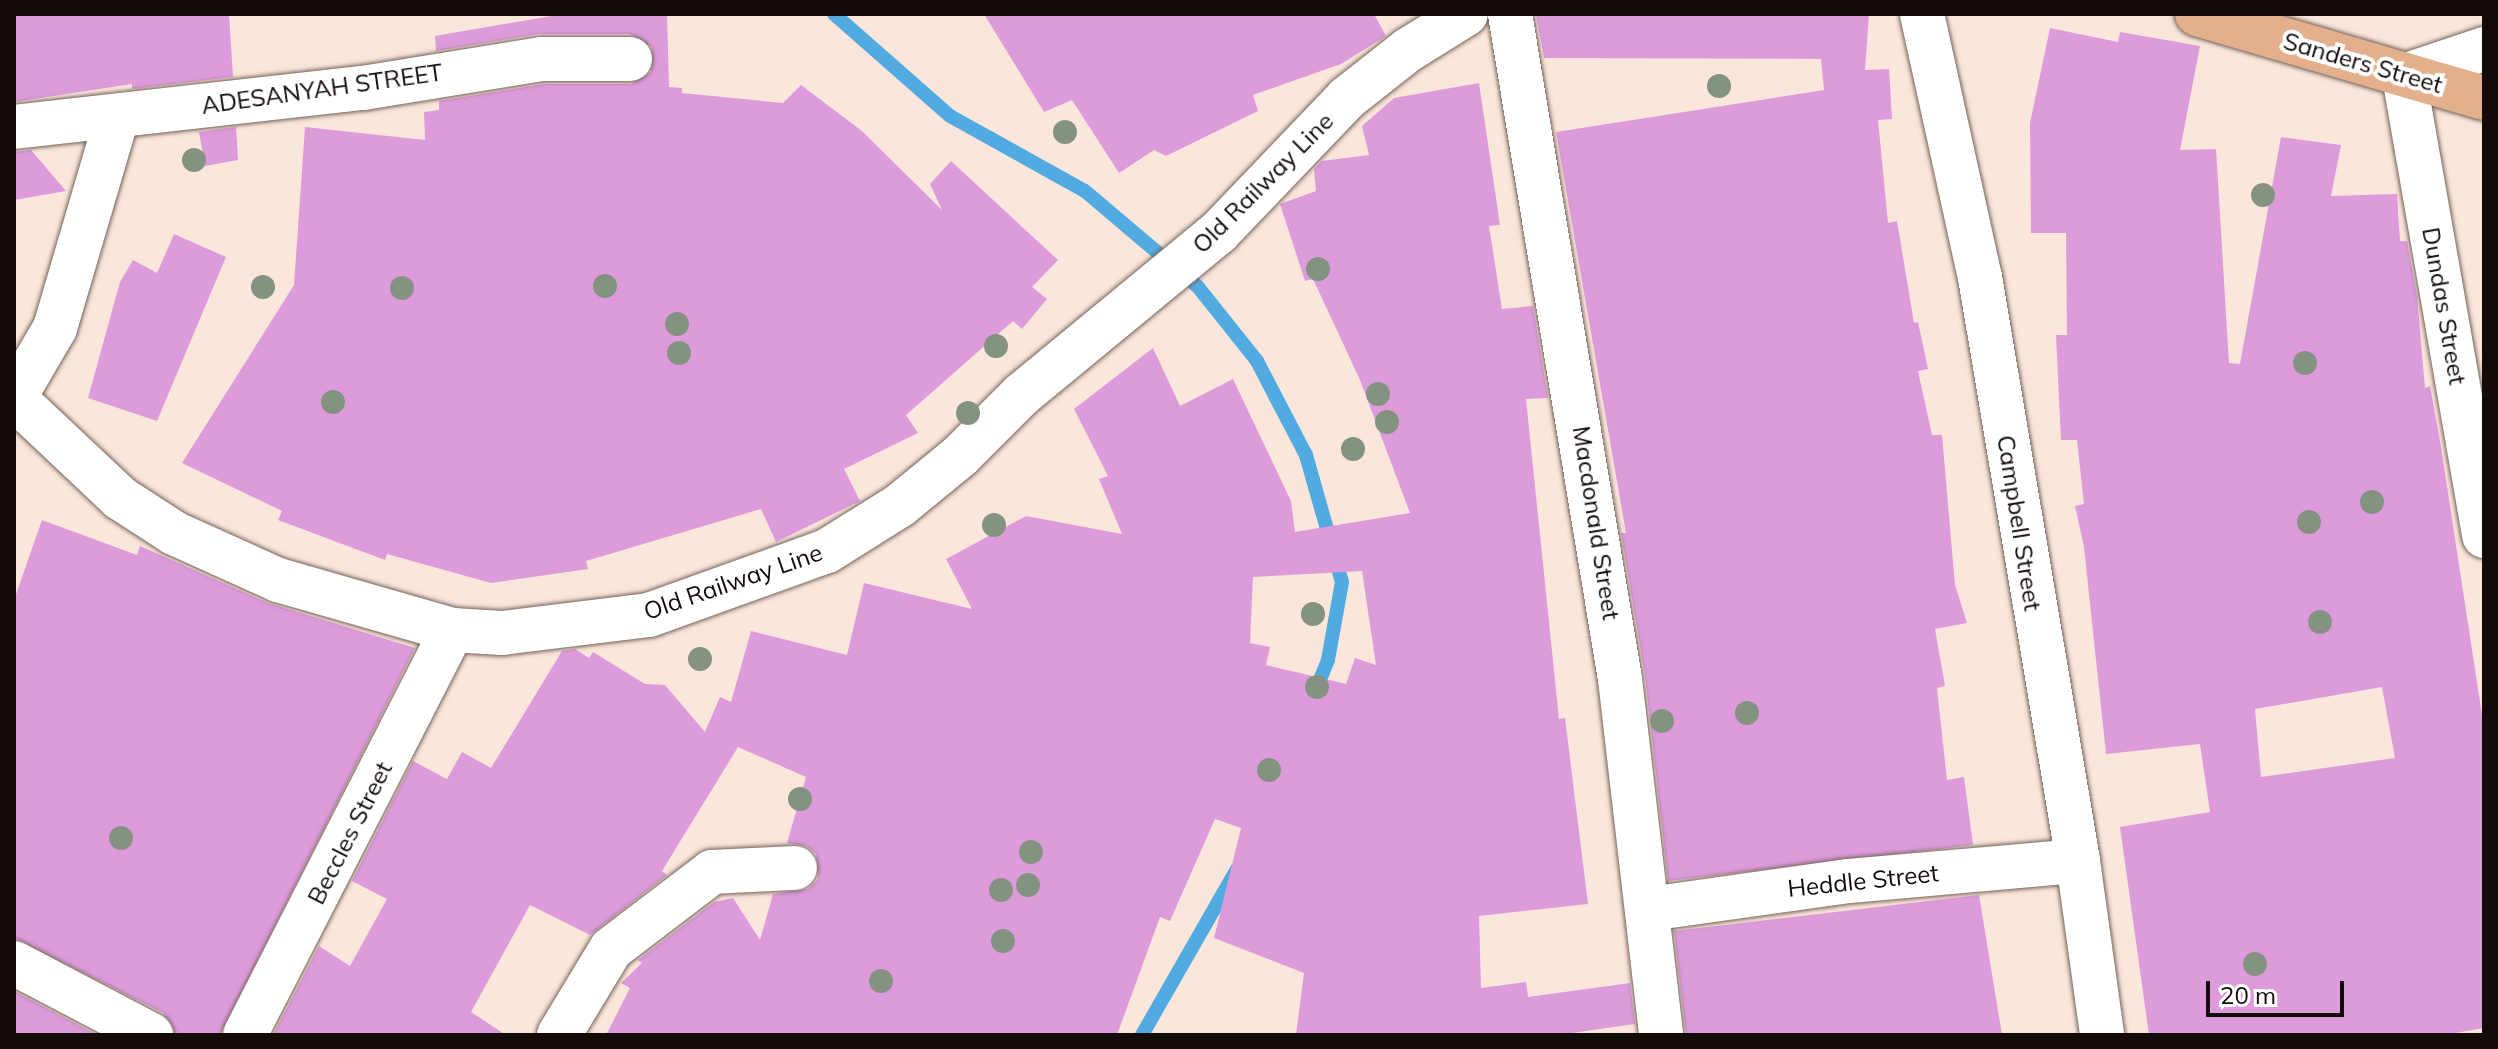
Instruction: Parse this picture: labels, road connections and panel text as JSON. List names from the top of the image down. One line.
{"streets":{"main road":["Sanders Street"],"street":["ADESANYAH STREET","Old Railway Line","Dundas Street","Macdonald Street","Campbell Street","Beccles Street","Heddle Street"]},"crossings":[["Sanders Street","Dundas Street"],["Old Railway Line","Beccles Street"],["Macdonald Street","Heddle Street"],["Campbell Street","Heddle Street"]],"scale_bar":"20 m"}
